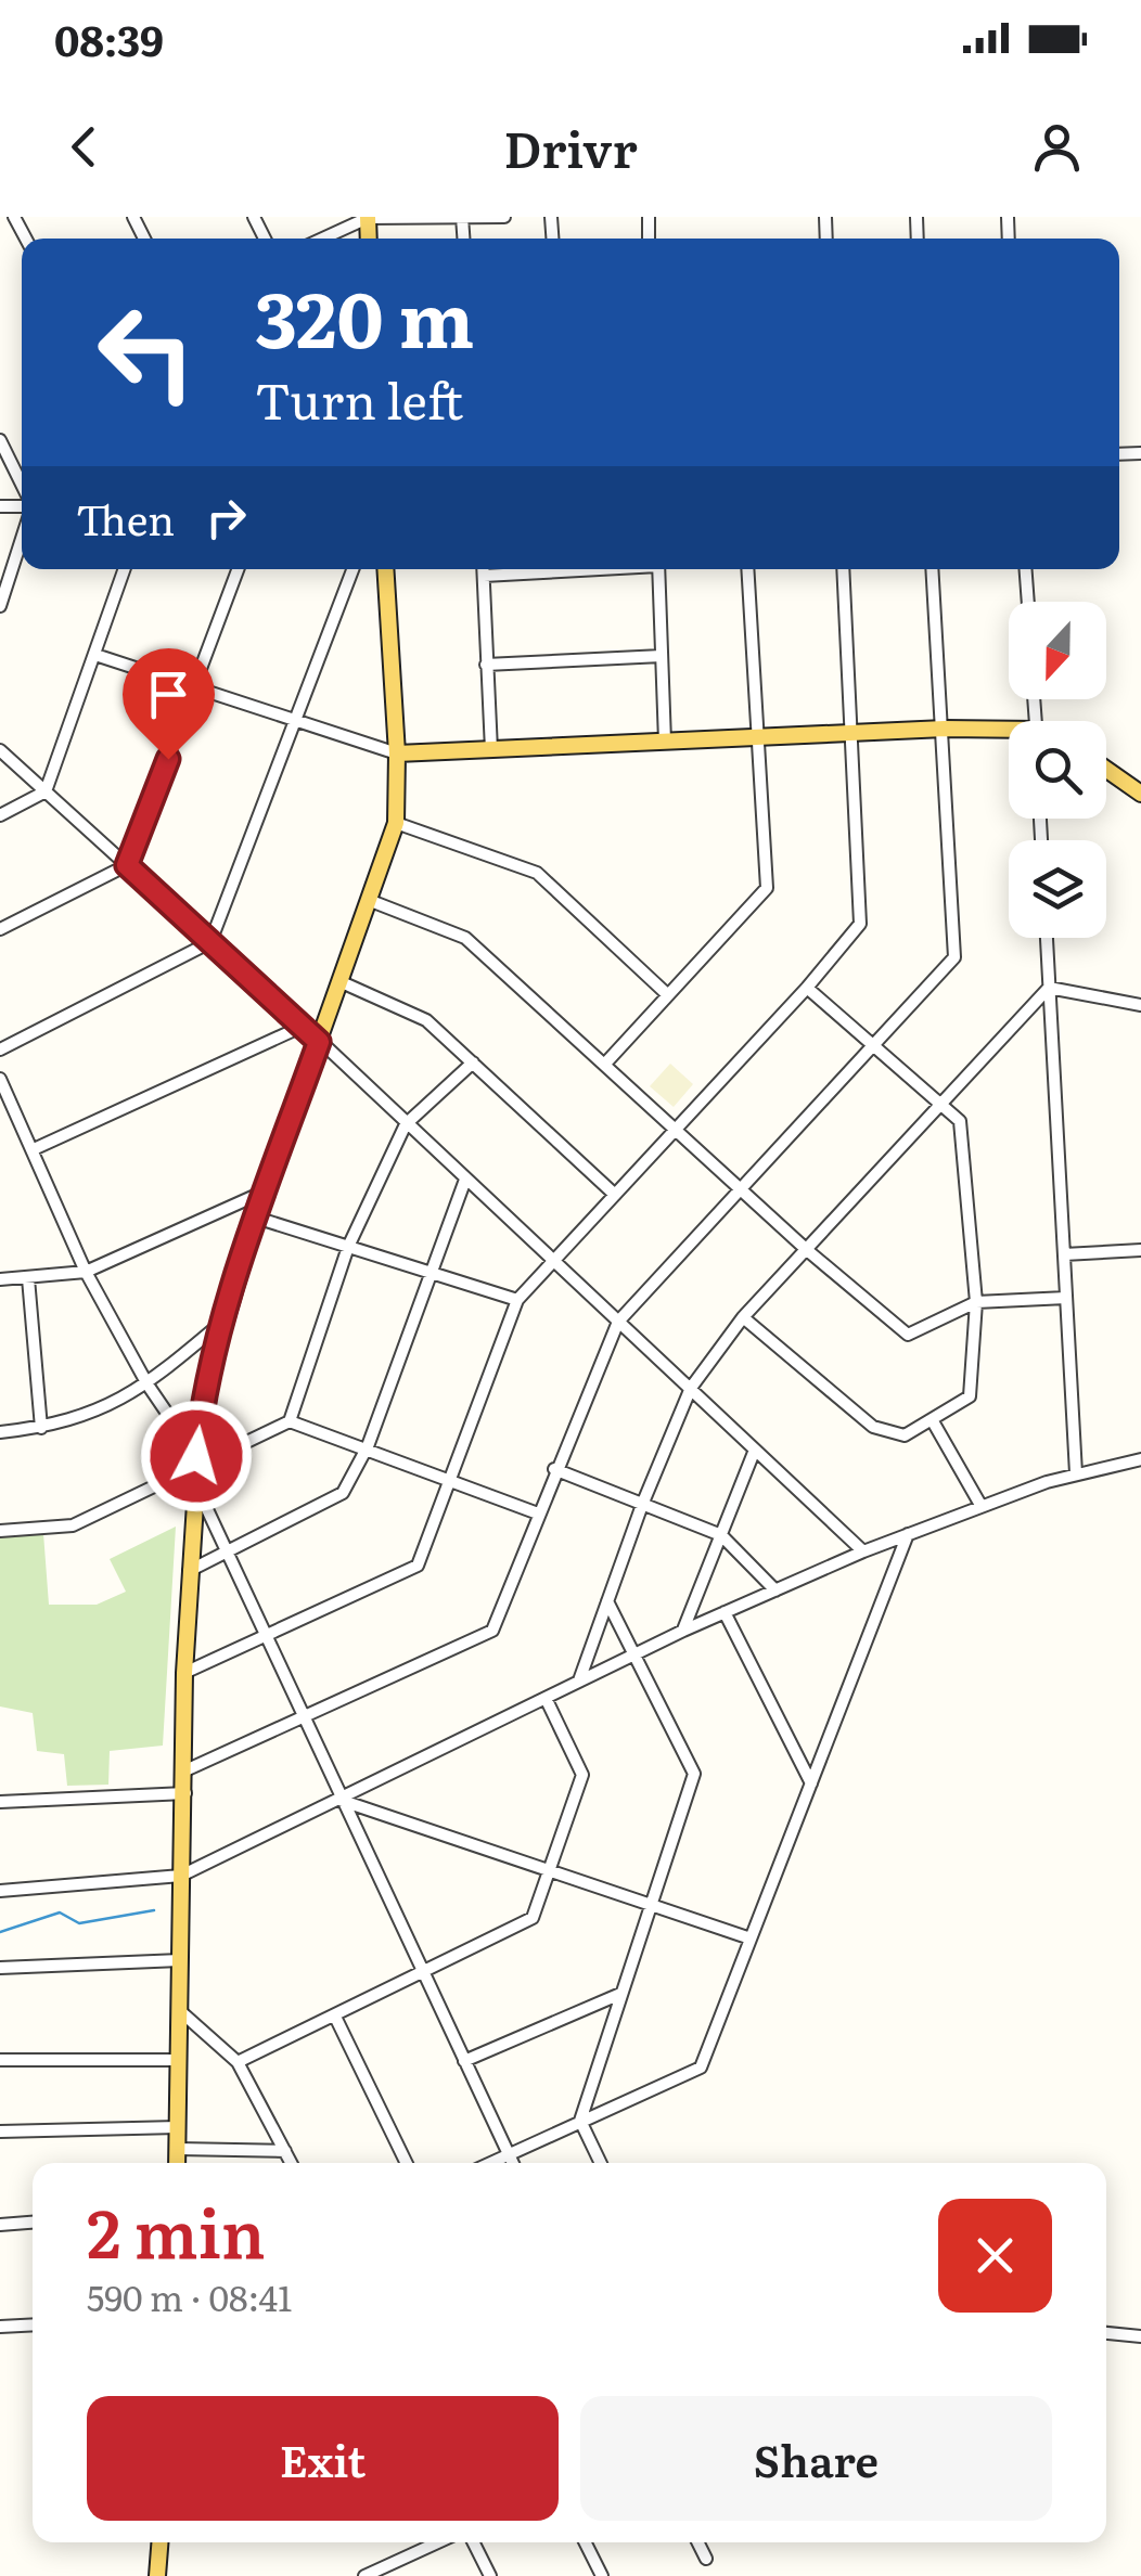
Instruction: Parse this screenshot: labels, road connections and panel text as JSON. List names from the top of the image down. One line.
{"north":"bottom","page":{"status":"08:39","header":"Drivr","turn":["320 m","Turn left"],"then":"Then","heading":["2 min","590 m · 08:41"],"buttons":["Exit","Share"]}}
